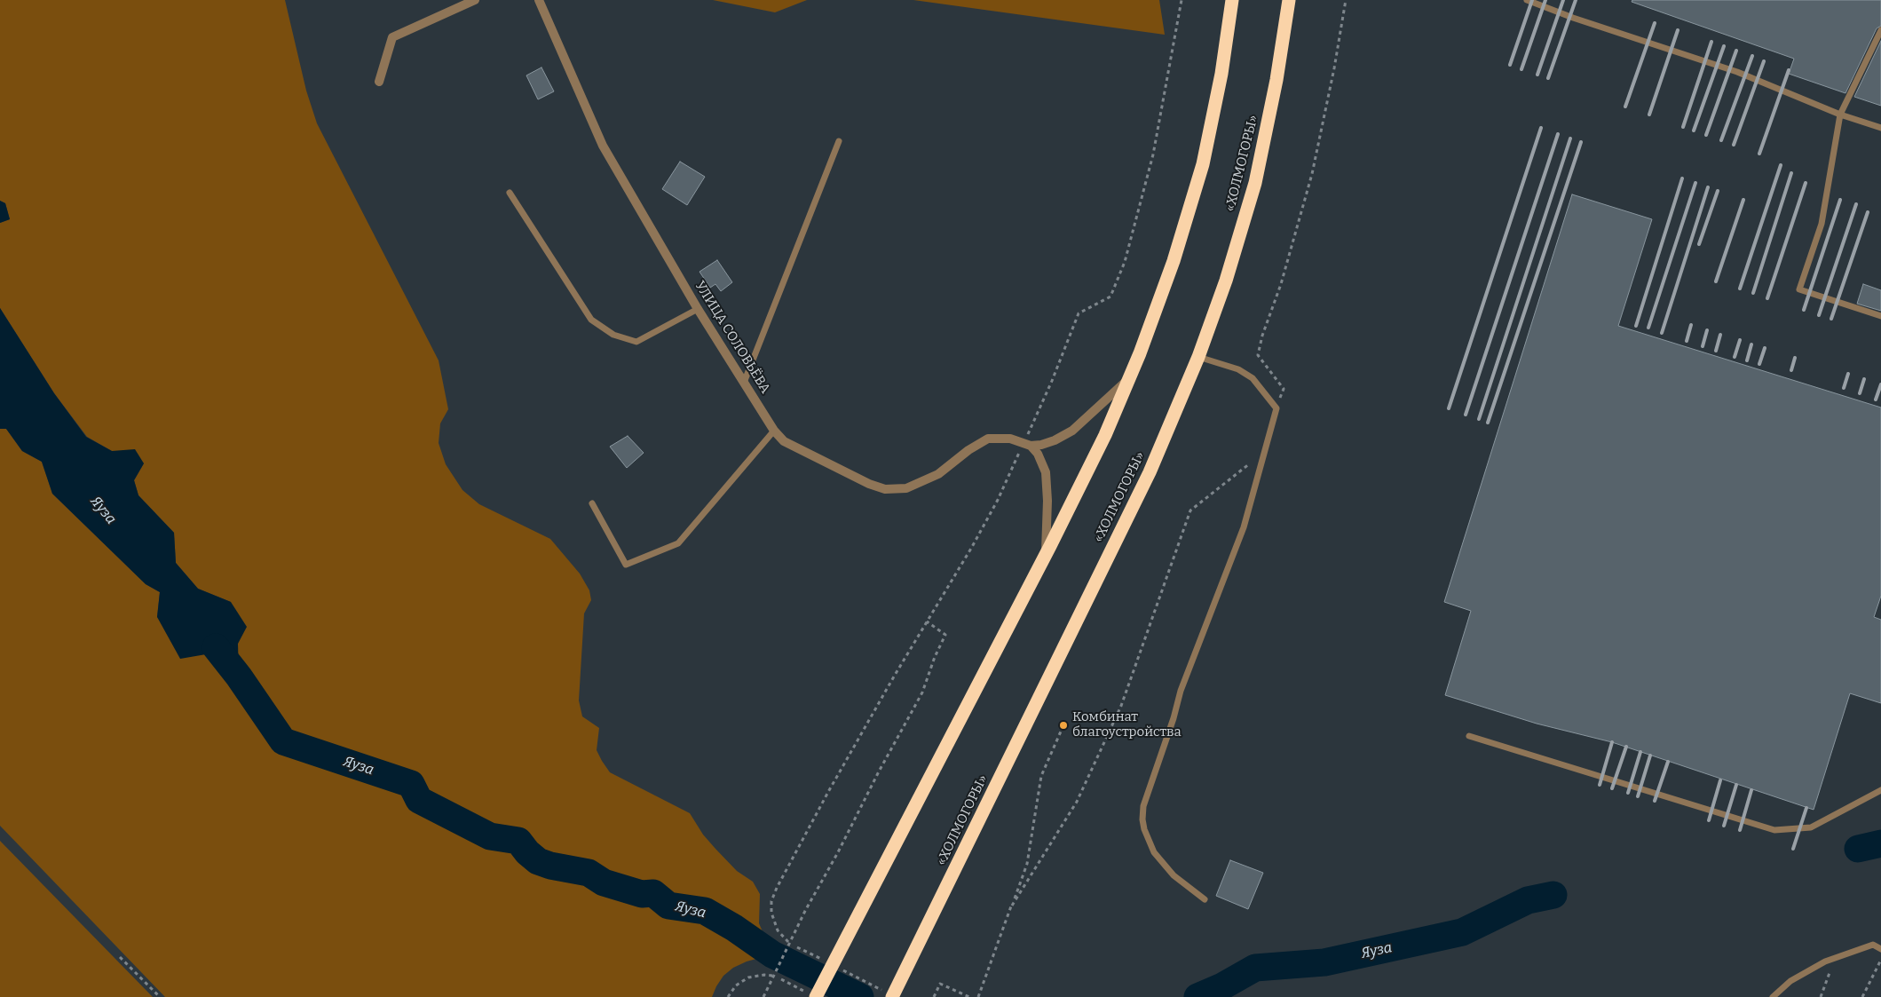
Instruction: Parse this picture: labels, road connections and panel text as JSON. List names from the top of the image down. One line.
{"streets":{"highway":["«ХОЛМОГОРЫ»"],"street":["УЛИЦА СОЛОВЬЁВА"]},"water":["Яуза"],"places":["Комбинат благоустройства"]}
